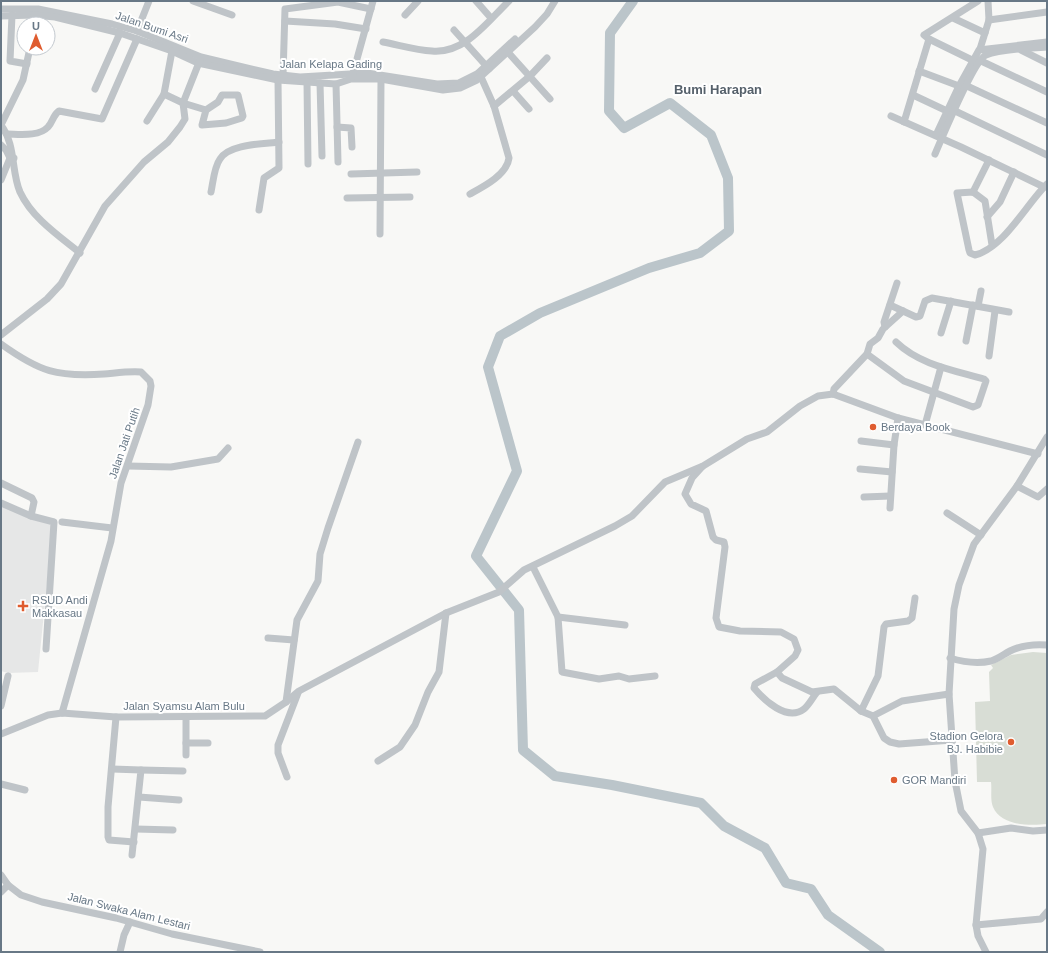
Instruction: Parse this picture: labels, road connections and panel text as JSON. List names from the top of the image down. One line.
{"streets":{"street":["Jalan Bumi Asri","Jalan Kelapa Gading","Jalan Jati Putih","Jalan Syamsu Alam Bulu","Jalan Swaka Alam Lestari"]},"crossings":[["Jalan Bumi Asri","Jalan Kelapa Gading"],["Jalan Jati Putih","Jalan Syamsu Alam Bulu"]],"districts":["Bumi Harapan"],"places":{"other":["Berdaya Book","Stadion Gelora BJ. Habibie","GOR Mandiri"],"health":["RSUD Andi Makkasau"]},"north":"top"}
